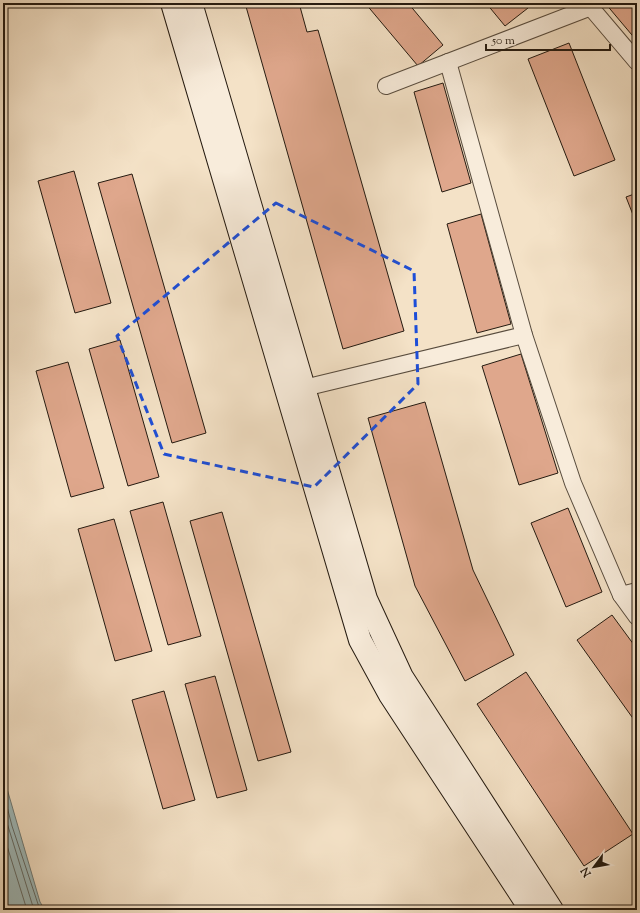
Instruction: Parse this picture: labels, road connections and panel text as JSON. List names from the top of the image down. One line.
{"scale_bar":"50 m","north":"bottom left"}
